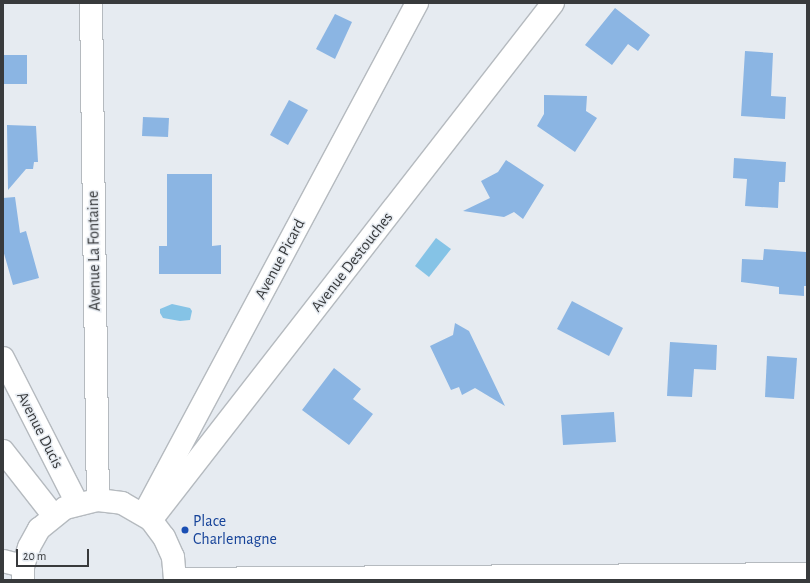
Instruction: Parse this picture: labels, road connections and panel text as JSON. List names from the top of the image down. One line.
{"streets":{"street":["Avenue La Fontaine","Avenue Picard","Avenue Destouches","Avenue Ducis"]},"crossings":[["Avenue La Fontaine","Avenue Ducis"],["Avenue Picard","Avenue Destouches"]],"places":["Place Charlemagne"],"scale_bar":"20 m"}
